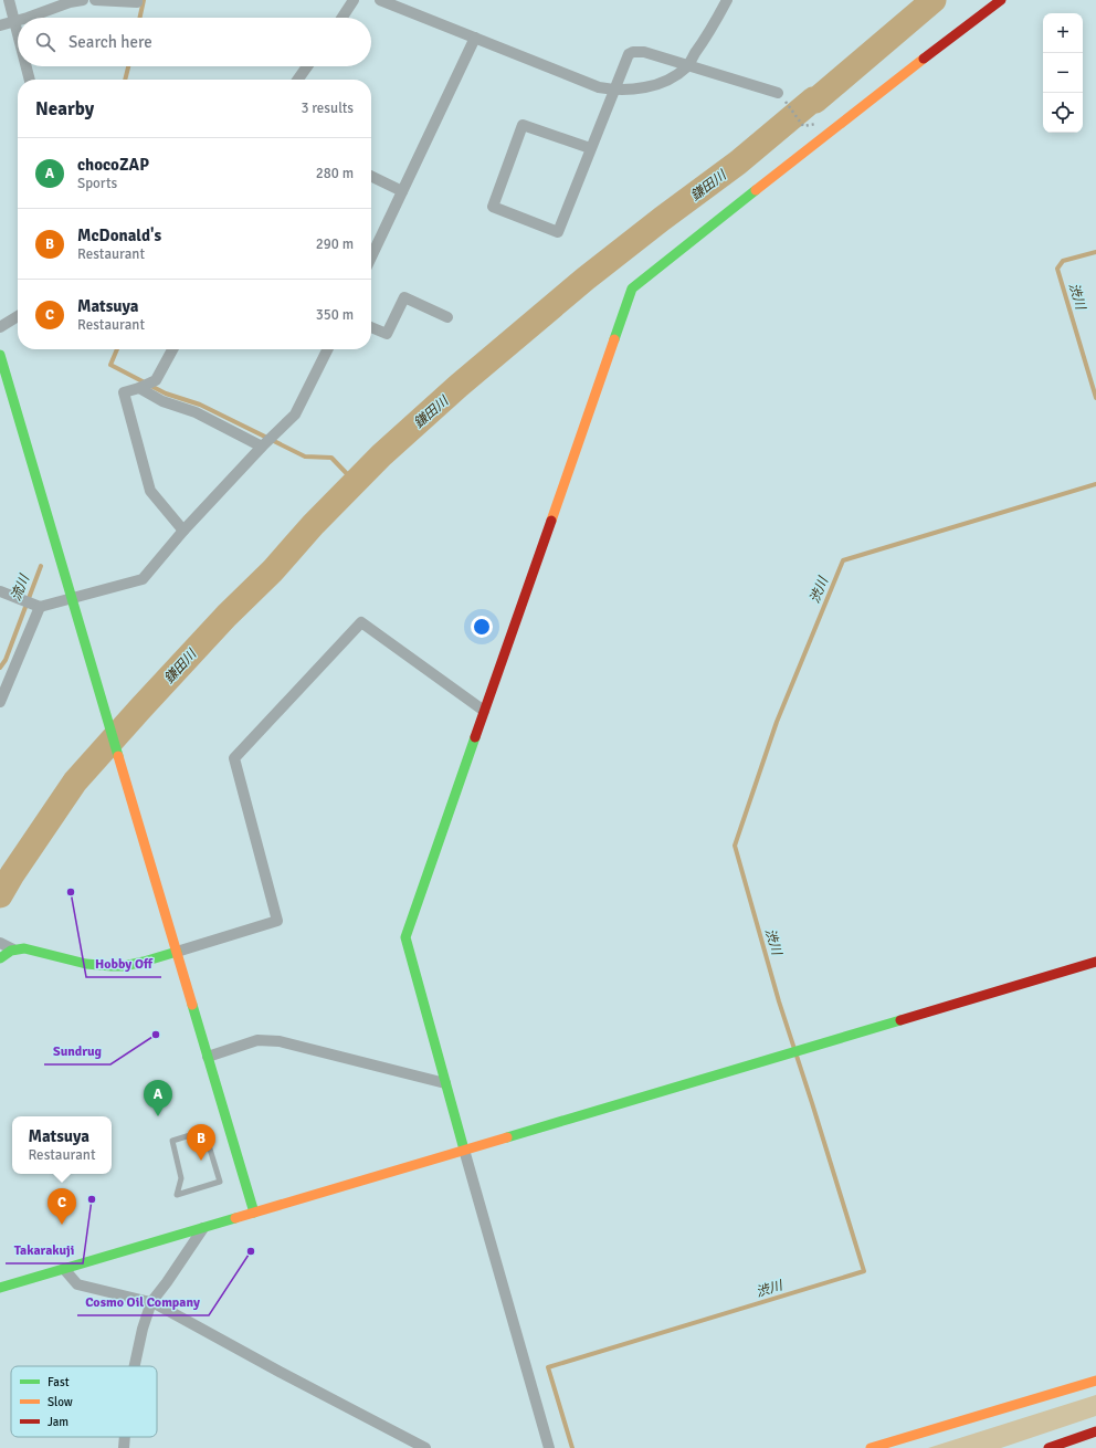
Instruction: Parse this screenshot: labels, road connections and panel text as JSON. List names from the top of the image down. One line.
{"water":["鎌田川","渋川","流川"],"places":["Hobby Off","Sundrug","Takarakuji","Cosmo Oil Company"],"legend":["Fast","Slow","Jam"],"page":{"map_buttons":["+","−"],"search":"Search here","heading":["Nearby","3 results"],"list":[{"mark":"A","name":"chocoZAP","note":"Sports","value":"280 m"},{"mark":"B","name":"McDonald's","note":"Restaurant","value":"290 m"},{"mark":"C","name":"Matsuya","note":"Restaurant","value":"350 m"}],"pins":["A","B","C"],"popup":["Matsuya","Restaurant"]}}
